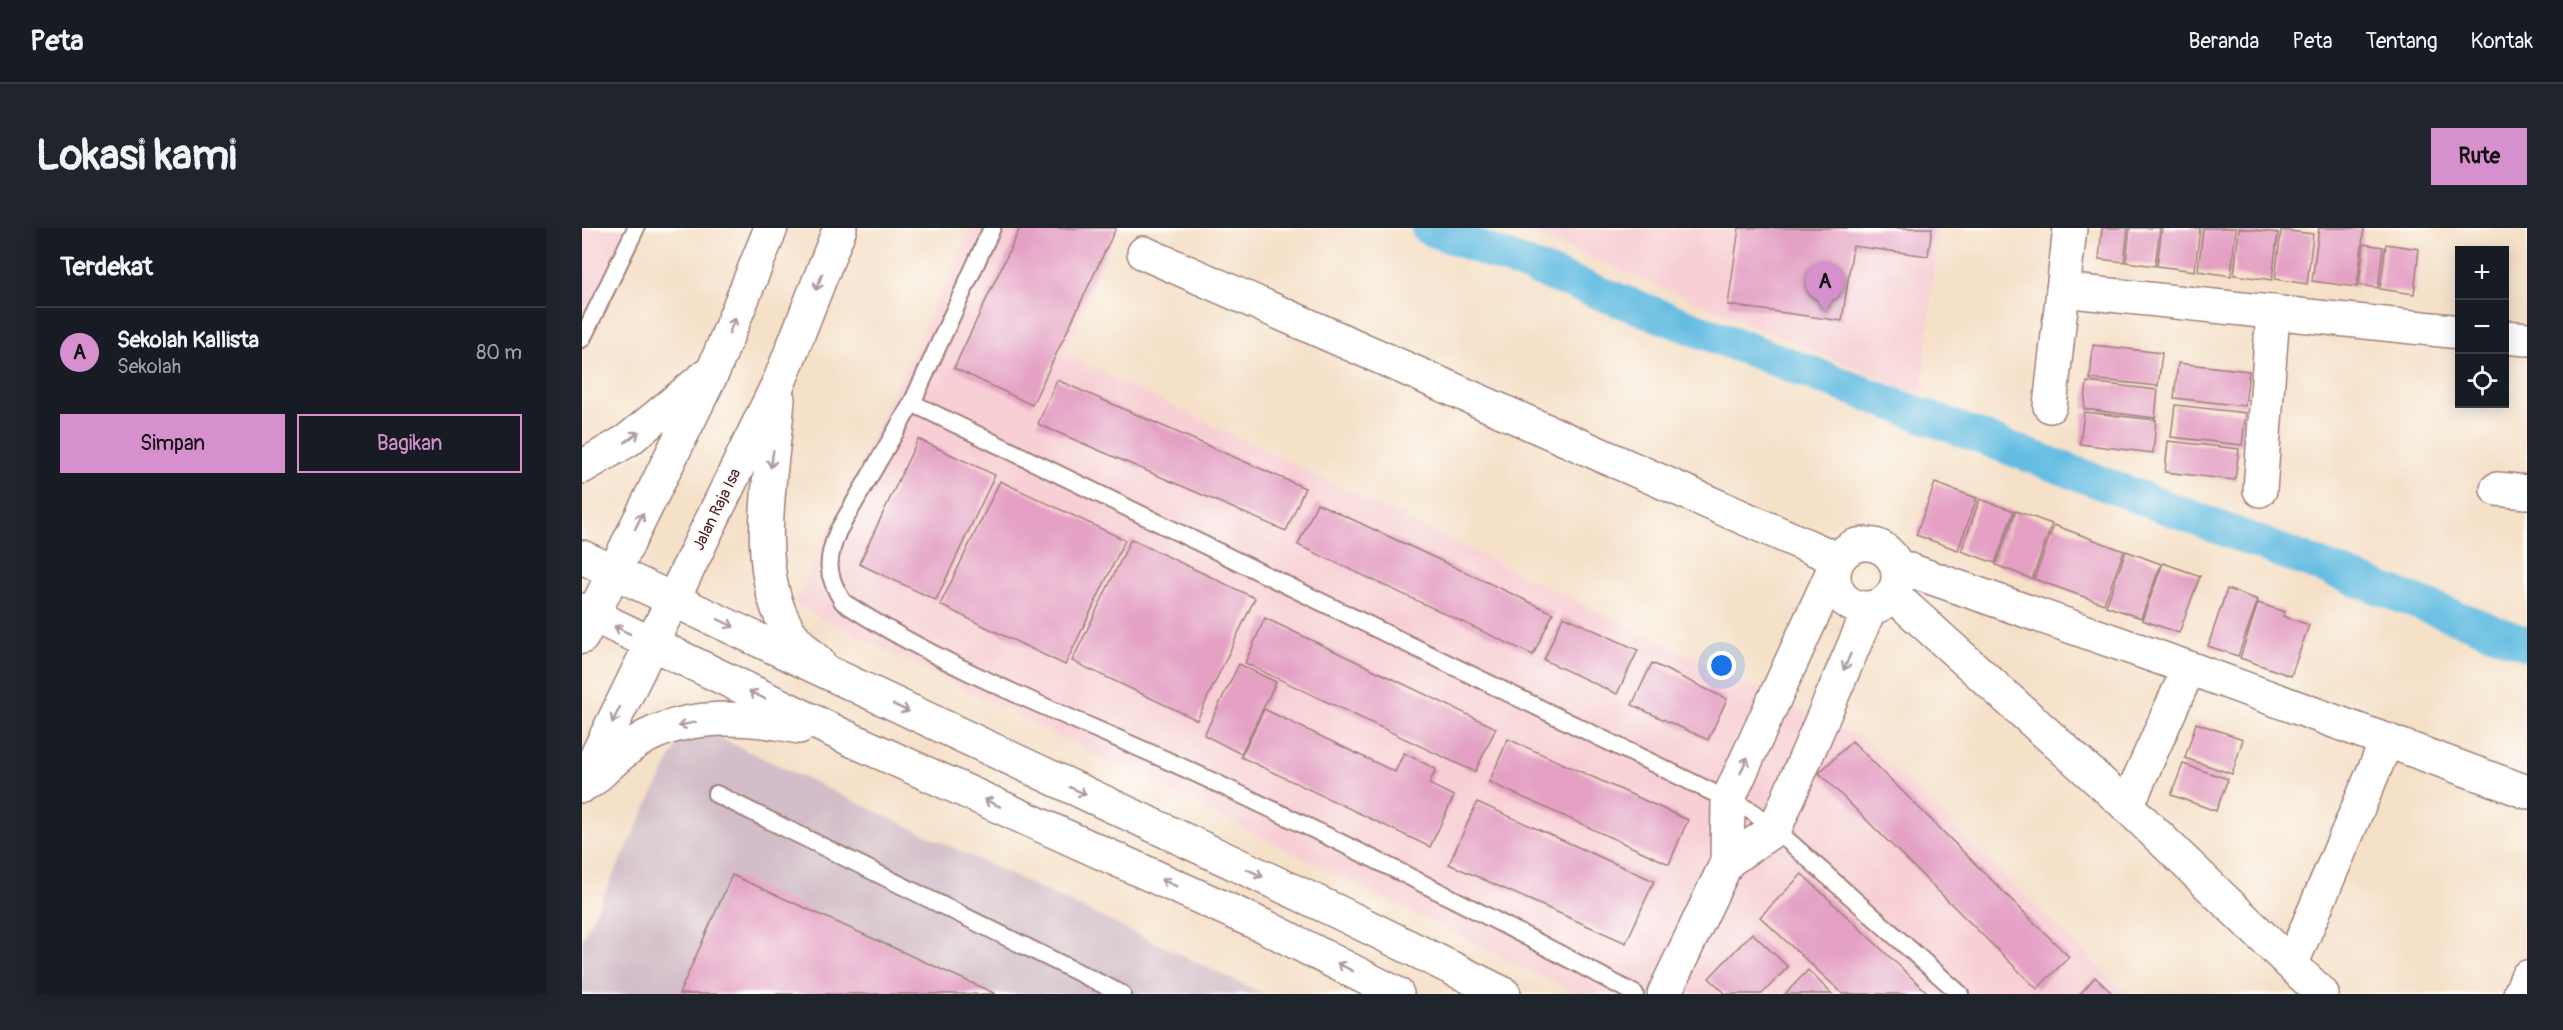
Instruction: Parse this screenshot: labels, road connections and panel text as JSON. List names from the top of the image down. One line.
{"streets":{"street":["Jalan Raja Isa"]},"page":{"header":"Peta","nav":["Beranda","Peta","Tentang","Kontak"],"buttons":["Rute",["Simpan","Bagikan"]],"title":"Lokasi kami","heading":"Terdekat","map_buttons":["+","−"],"pins":"A","list":[{"mark":"A","name":"Sekolah Kallista","note":"Sekolah","value":"80 m"}]}}
